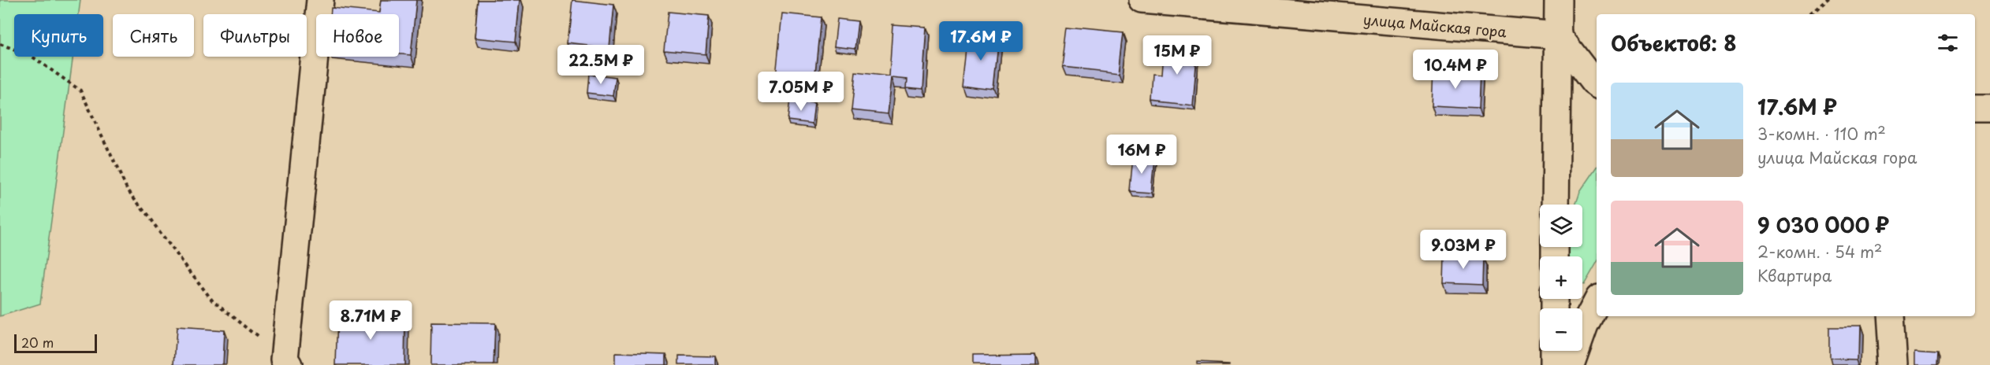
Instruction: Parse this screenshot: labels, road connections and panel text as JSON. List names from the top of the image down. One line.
{"streets":{"street":["улица Майская гора"]},"scale_bar":"20 m","page":{"chip":["Купить","Снять","Фильтры","Новое"],"heading":"Объектов: 8","price":["17.6M ₽","15M ₽","22.5M ₽","10.4M ₽","7.05M ₽","16M ₽","9.03M ₽","8.71M ₽"],"list":[{"name":"17.6M ₽","note":"3-комн. · 110 m² · улица Майская гора"},{"name":"9 030 000 ₽","note":"2-комн. · 54 m² · Квартира"}],"map_buttons":["+","−"],"scale":"20 m"}}
